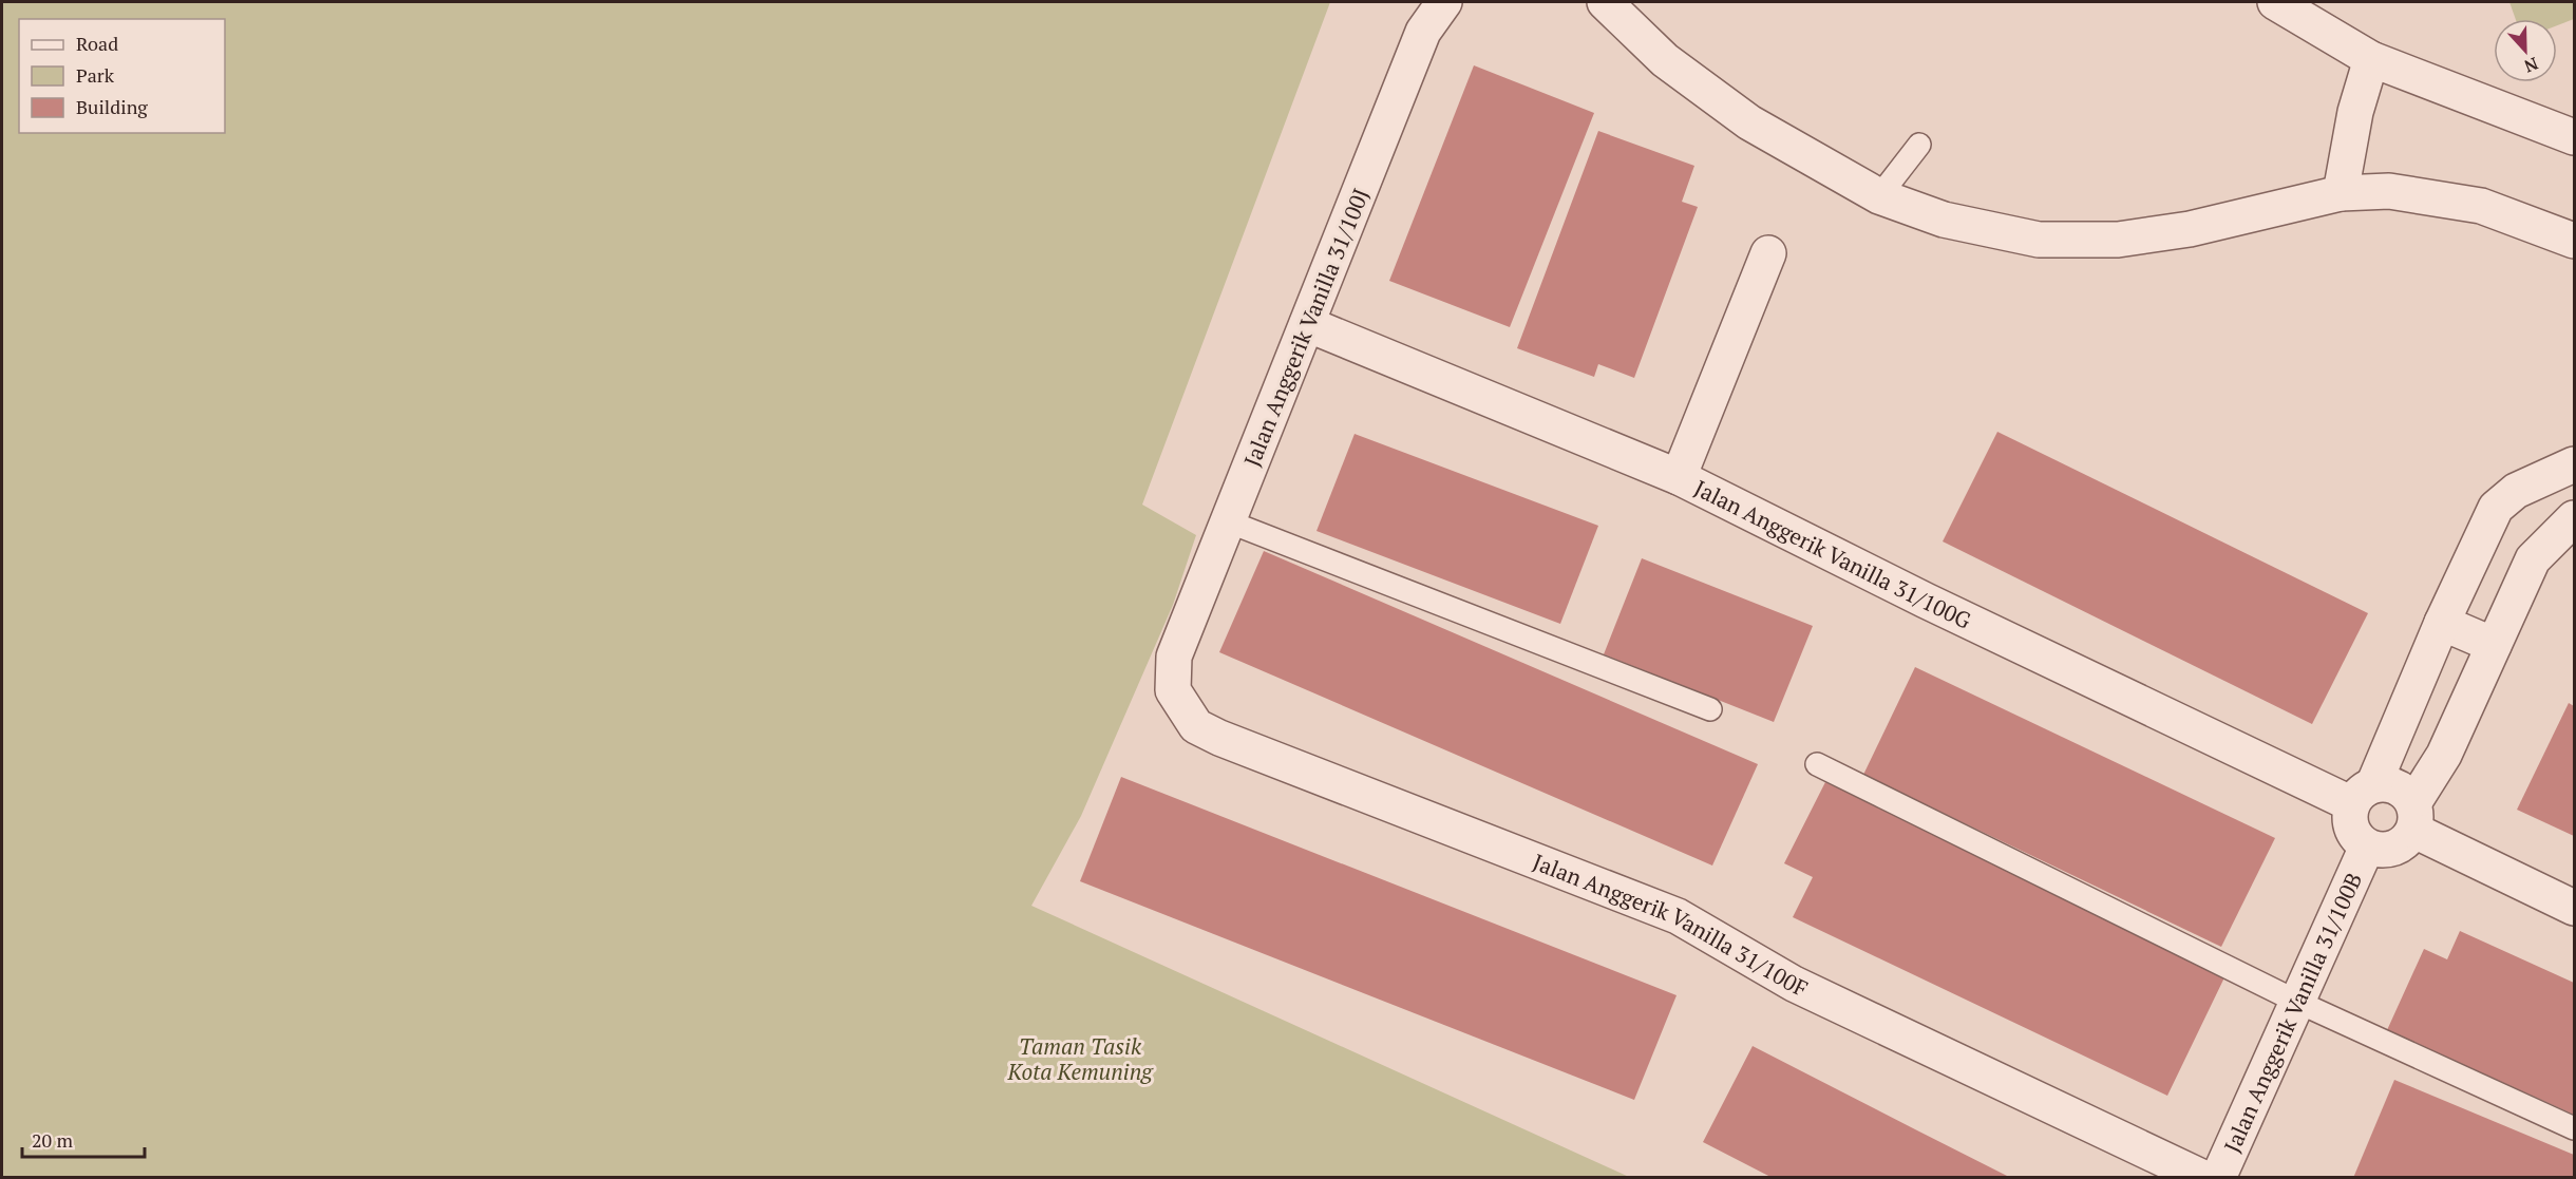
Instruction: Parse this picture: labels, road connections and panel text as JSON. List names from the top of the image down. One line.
{"streets":{"street":["Jalan Anggerik Vanilla 31/100J","Jalan Anggerik Vanilla 31/100G","Jalan Anggerik Vanilla 31/100F","Jalan Anggerik Vanilla 31/100B"]},"crossings":[["Jalan Anggerik Vanilla 31/100J","Jalan Anggerik Vanilla 31/100G"],["Jalan Anggerik Vanilla 31/100J","Jalan Anggerik Vanilla 31/100F"],["Jalan Anggerik Vanilla 31/100G","Jalan Anggerik Vanilla 31/100B"]],"parks":["Taman Tasik Kota Kemuning"],"legend":["Road","Park","Building"],"scale_bar":"20 m","north":"bottom"}
